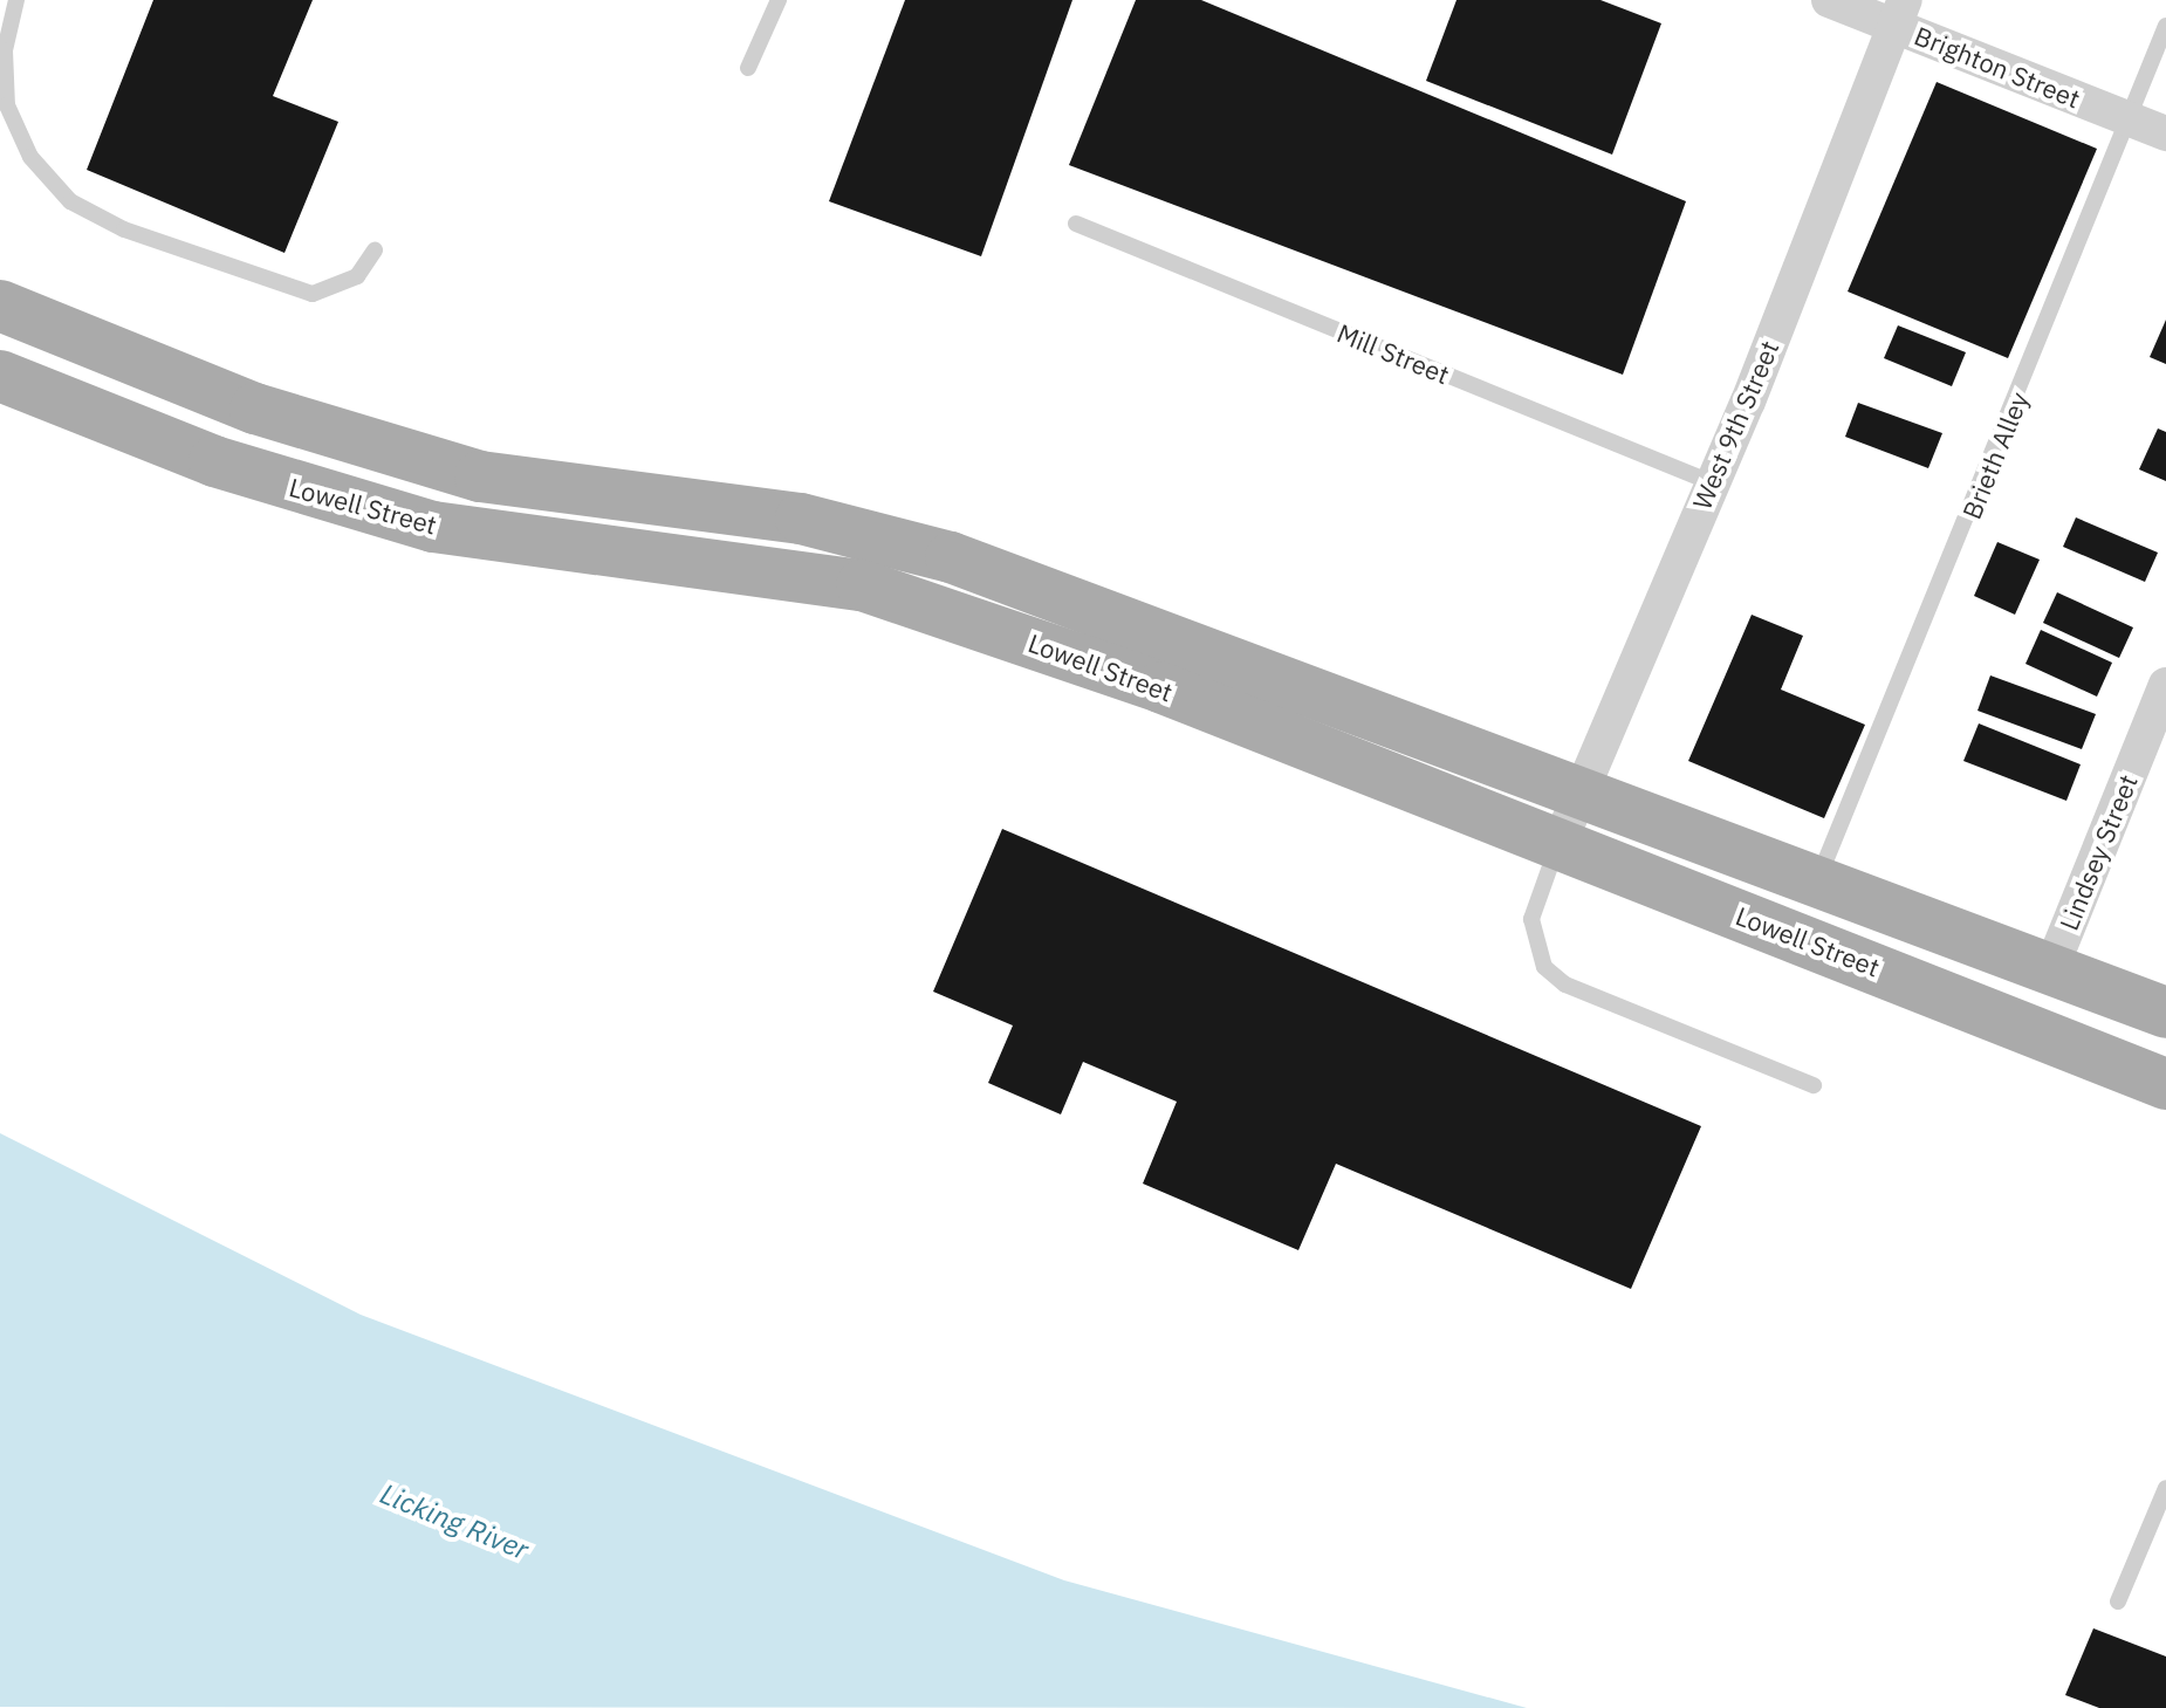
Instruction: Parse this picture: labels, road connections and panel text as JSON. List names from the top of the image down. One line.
{"streets":{"main road":["Lowell Street"],"street":["Brighton Street","West 9th Street","Lindsey Street"],"lane":["Mill Street","Brieth Alley"]},"crossings":[["Brighton Street","West 9th Street"],["Brighton Street","Brieth Alley"],["Mill Street","West 9th Street"],["West 9th Street","Lowell Street"],["Brieth Alley","Lowell Street"],["Lowell Street","Lindsey Street"]],"water":["Licking River"]}
